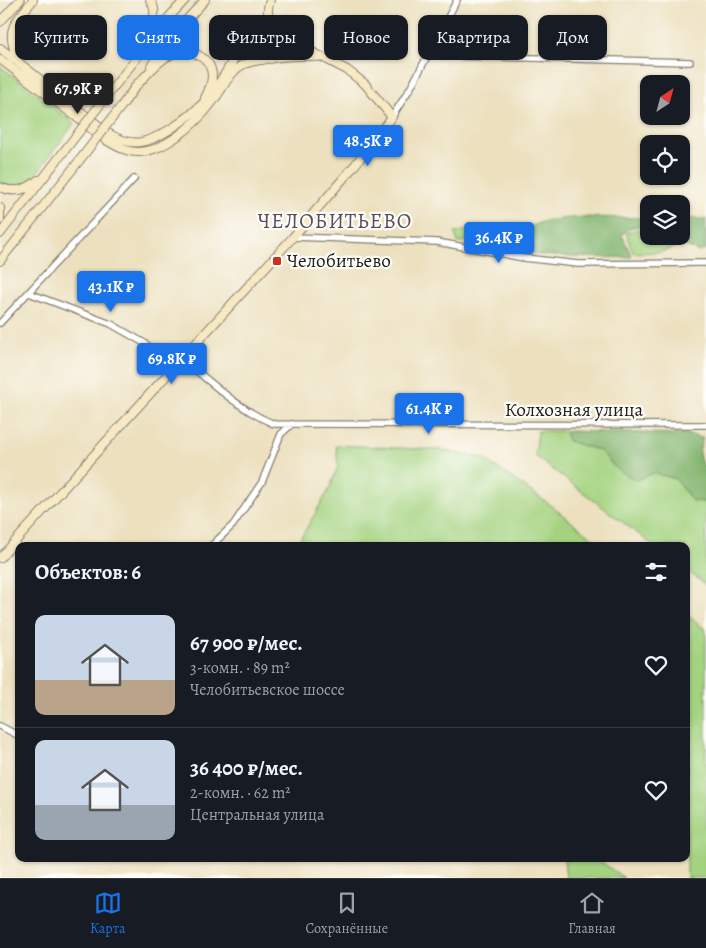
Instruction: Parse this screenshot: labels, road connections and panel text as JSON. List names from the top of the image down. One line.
{"streets":{"street":["Колхозная улица"]},"districts":["ЧЕЛОБИТЬЕВО"],"places":{"transit":["Челобитьево"]},"north":"top right","page":{"chip":["Купить","Снять","Фильтры","Новое","Квартира","Дом"],"price":["67.9K ₽","48.5K ₽","36.4K ₽","43.1K ₽","69.8K ₽","61.4K ₽"],"heading":"Объектов: 6","list":[{"name":"67 900 ₽/мес.","note":"3-комн. · 89 m² · Челобитьевское шоссе"},{"name":"36 400 ₽/мес.","note":"2-комн. · 62 m² · Центральная улица"}],"tabs":["Карта","Сохранённые","Главная"]}}
